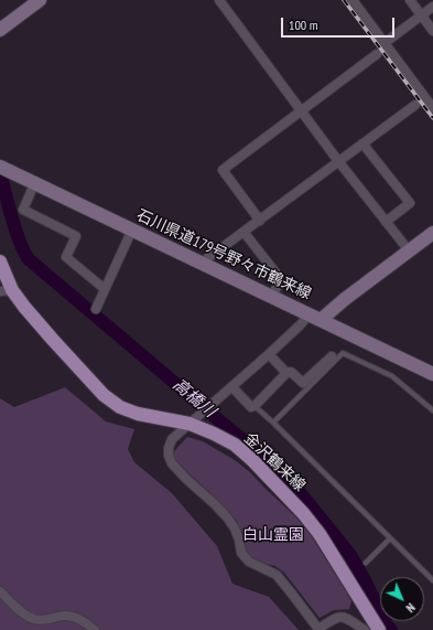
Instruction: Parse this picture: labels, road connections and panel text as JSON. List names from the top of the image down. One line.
{"streets":{"main road":["石川県道179号野々市鶴来線","金沢鶴来線"]},"water":["高橋川"],"parks":["白山霊園"],"scale_bar":"100 m","north":"bottom right"}
